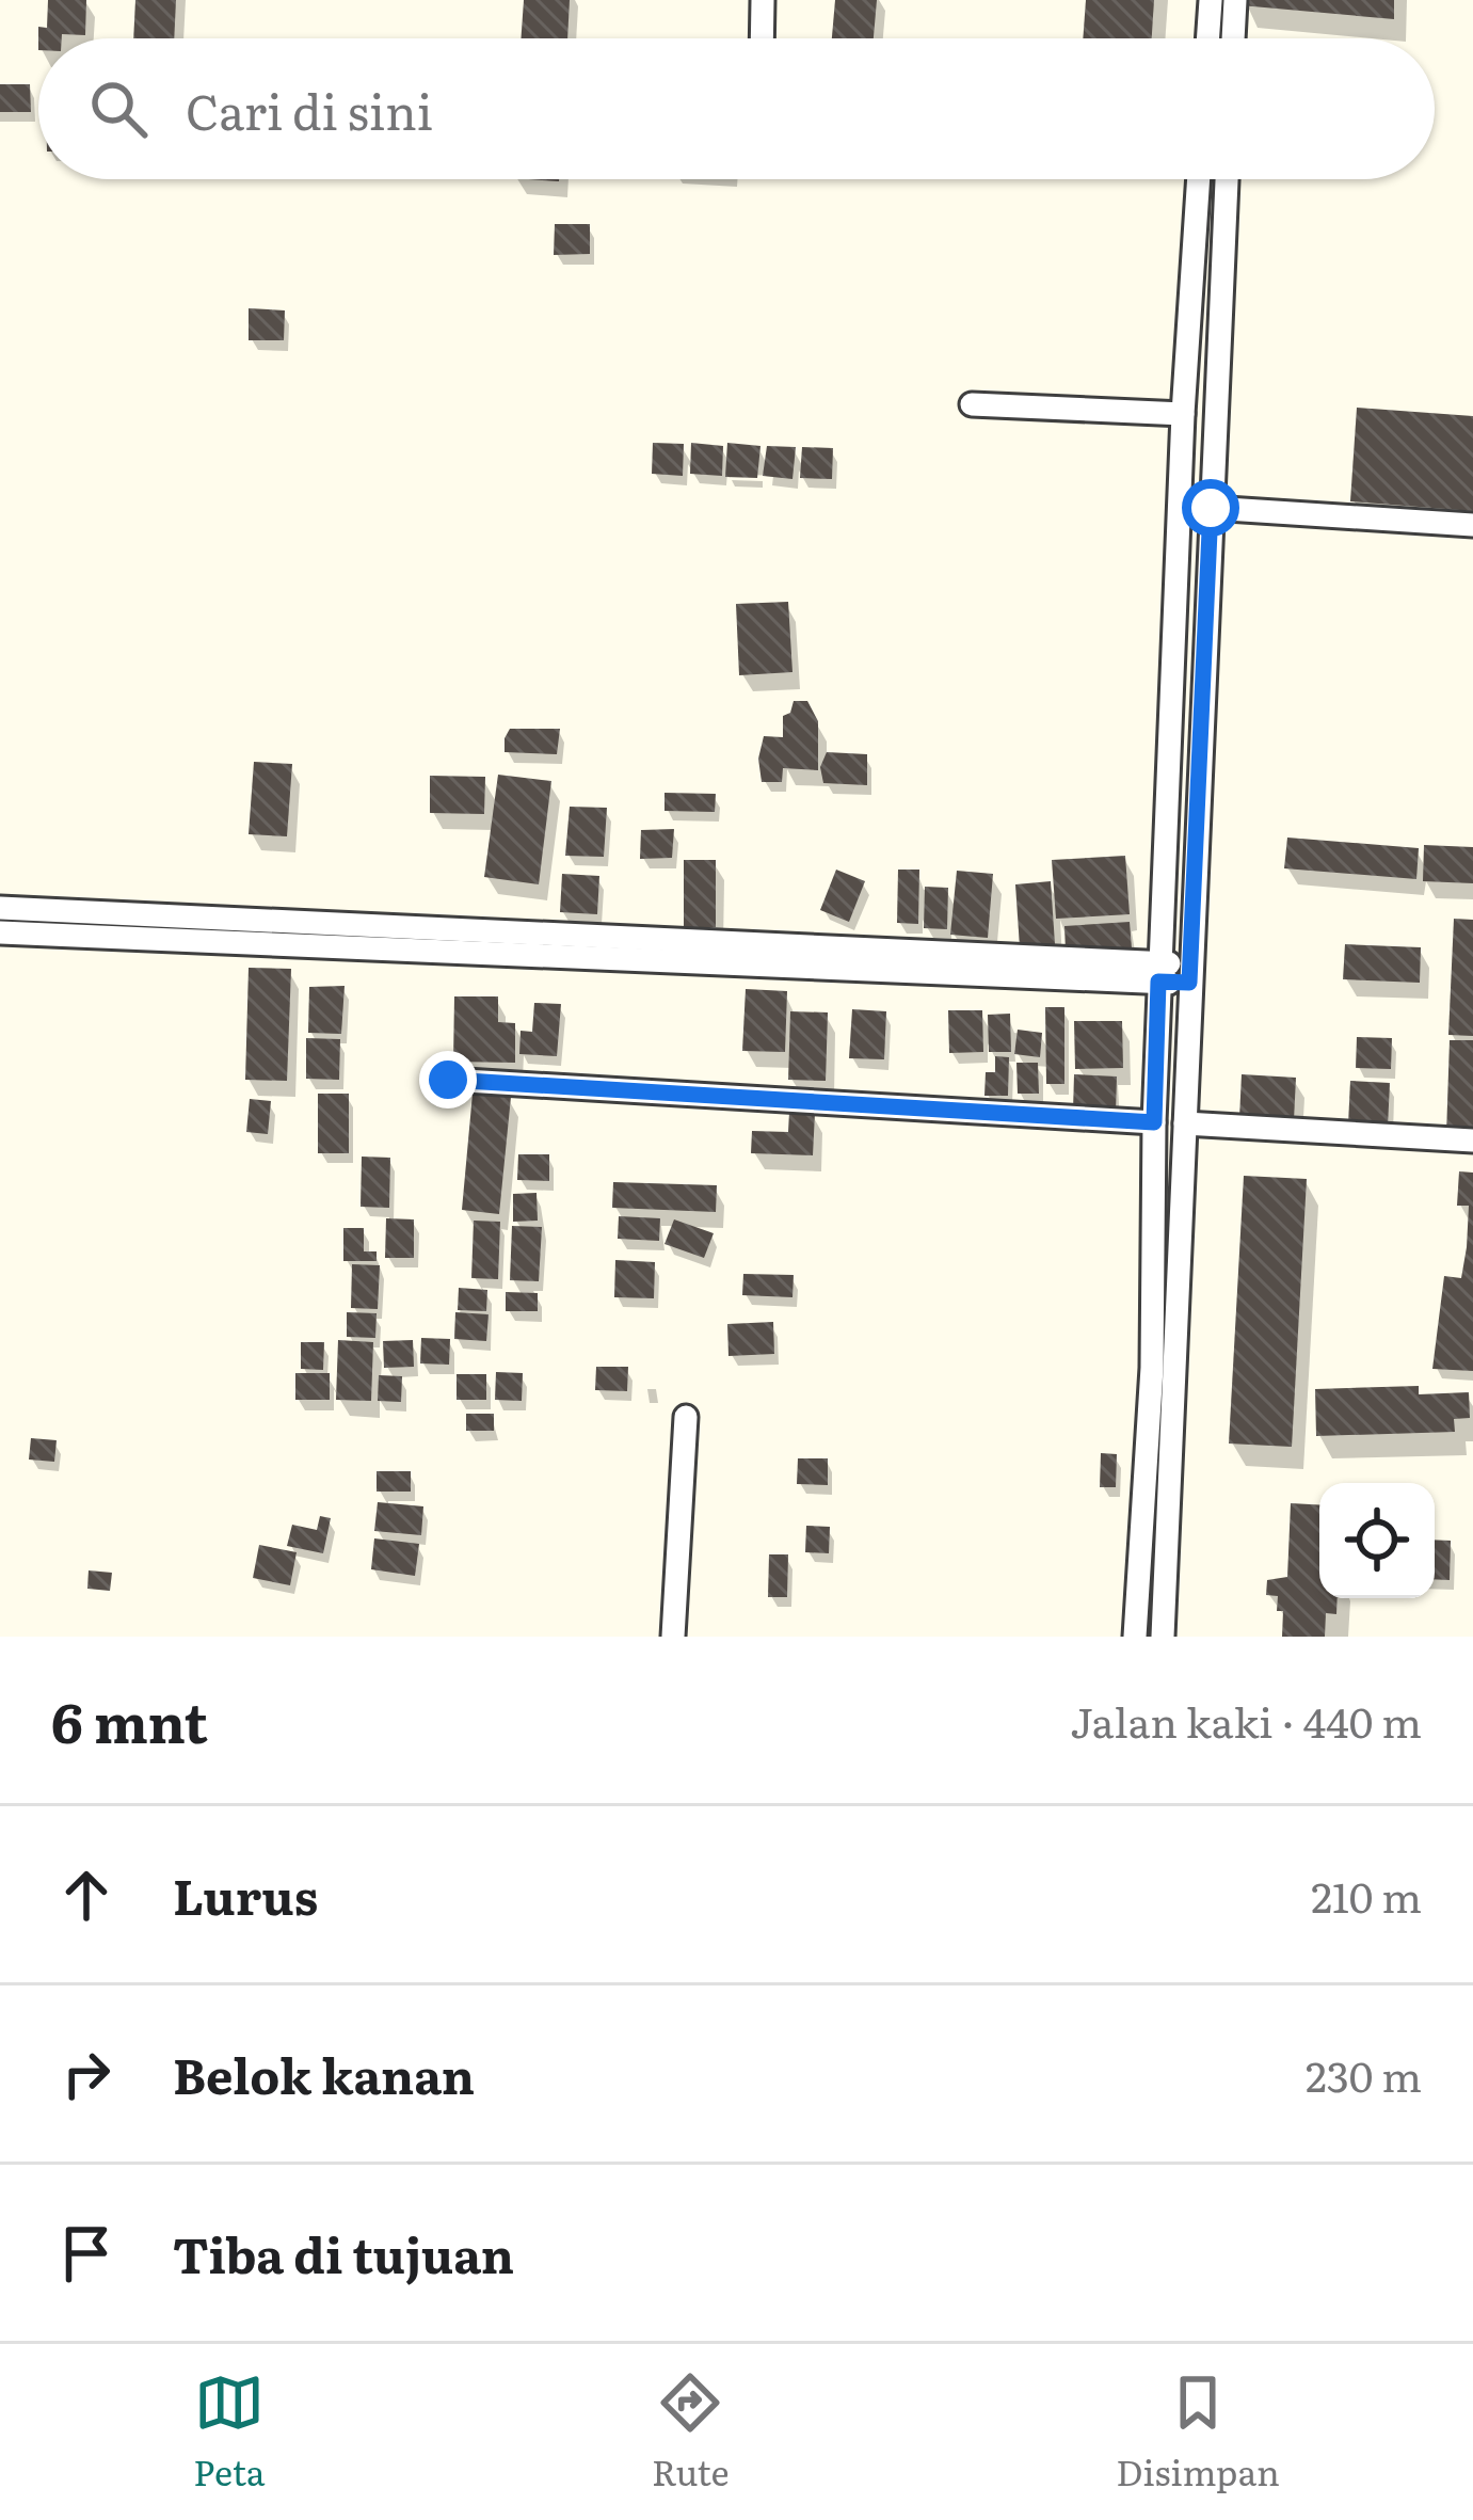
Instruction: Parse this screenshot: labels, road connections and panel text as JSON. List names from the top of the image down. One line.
{"page":{"search":"Cari di sini","heading":["6 mnt","Jalan kaki · 440 m"],"list":[["Lurus","210 m"],["Belok kanan","230 m"],"Tiba di tujuan"],"nav":["Peta","Rute","Disimpan"]}}
